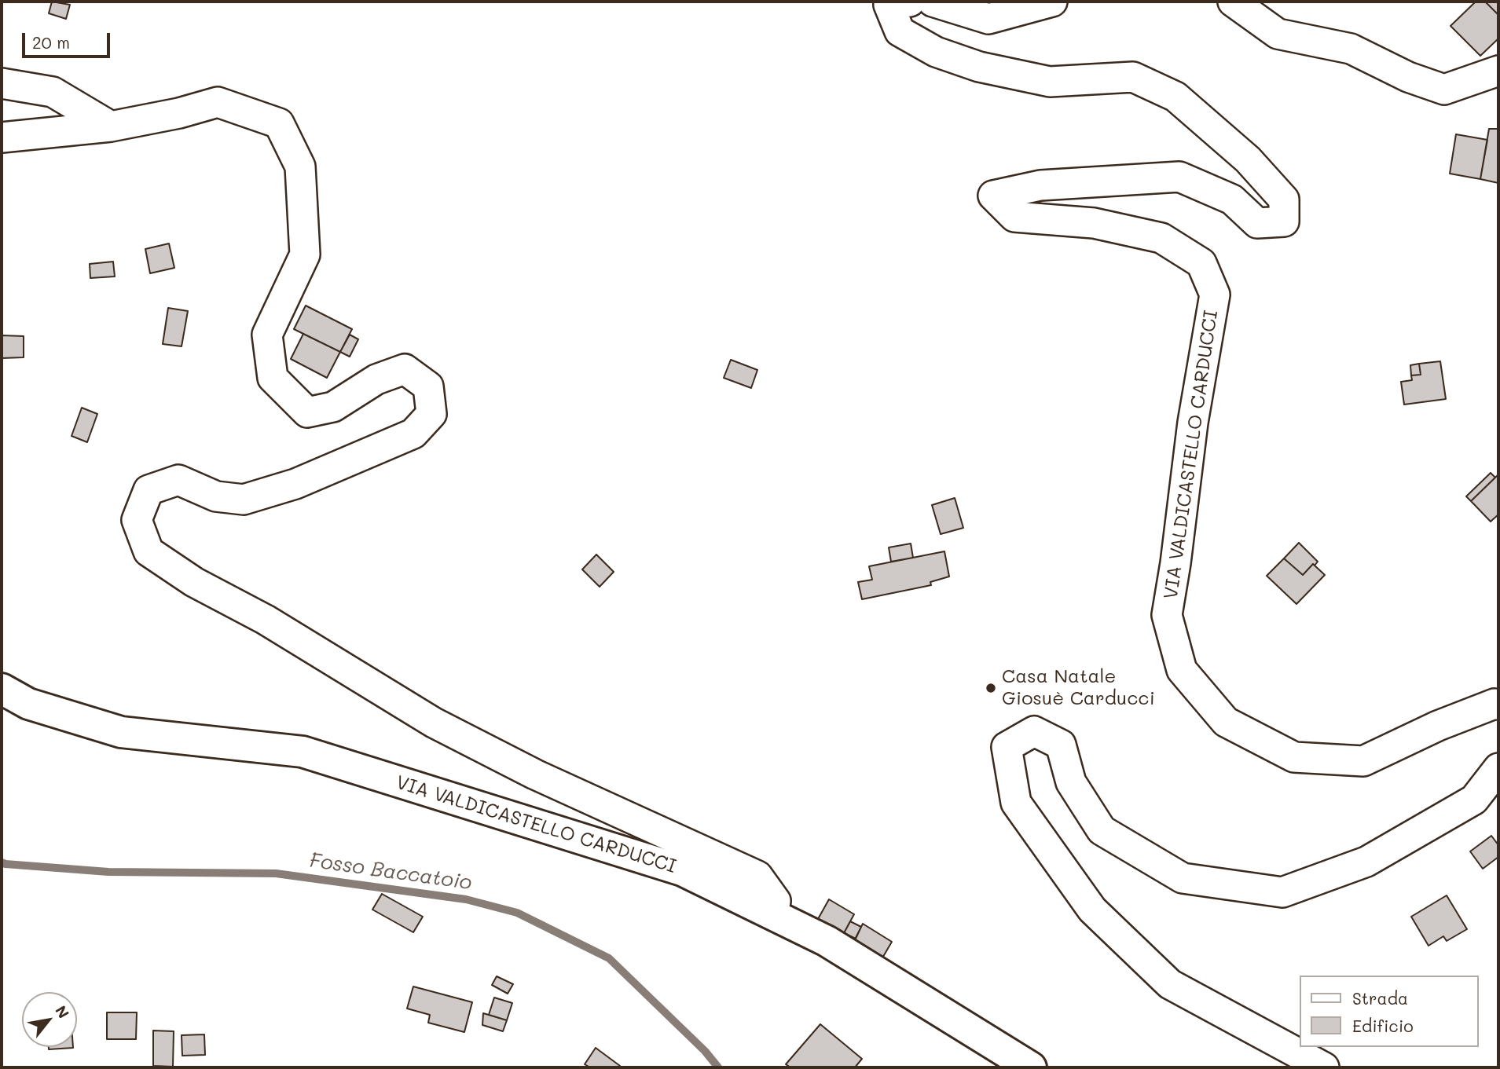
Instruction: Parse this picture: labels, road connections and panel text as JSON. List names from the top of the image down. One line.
{"streets":{"street":["VIA VALDICASTELLO CARDUCCI"]},"water":["Fosso Baccatoio"],"places":["Casa Natale Giosuè Carducci"],"legend":["Strada","Edificio"],"scale_bar":"20 m","north":"top right"}
